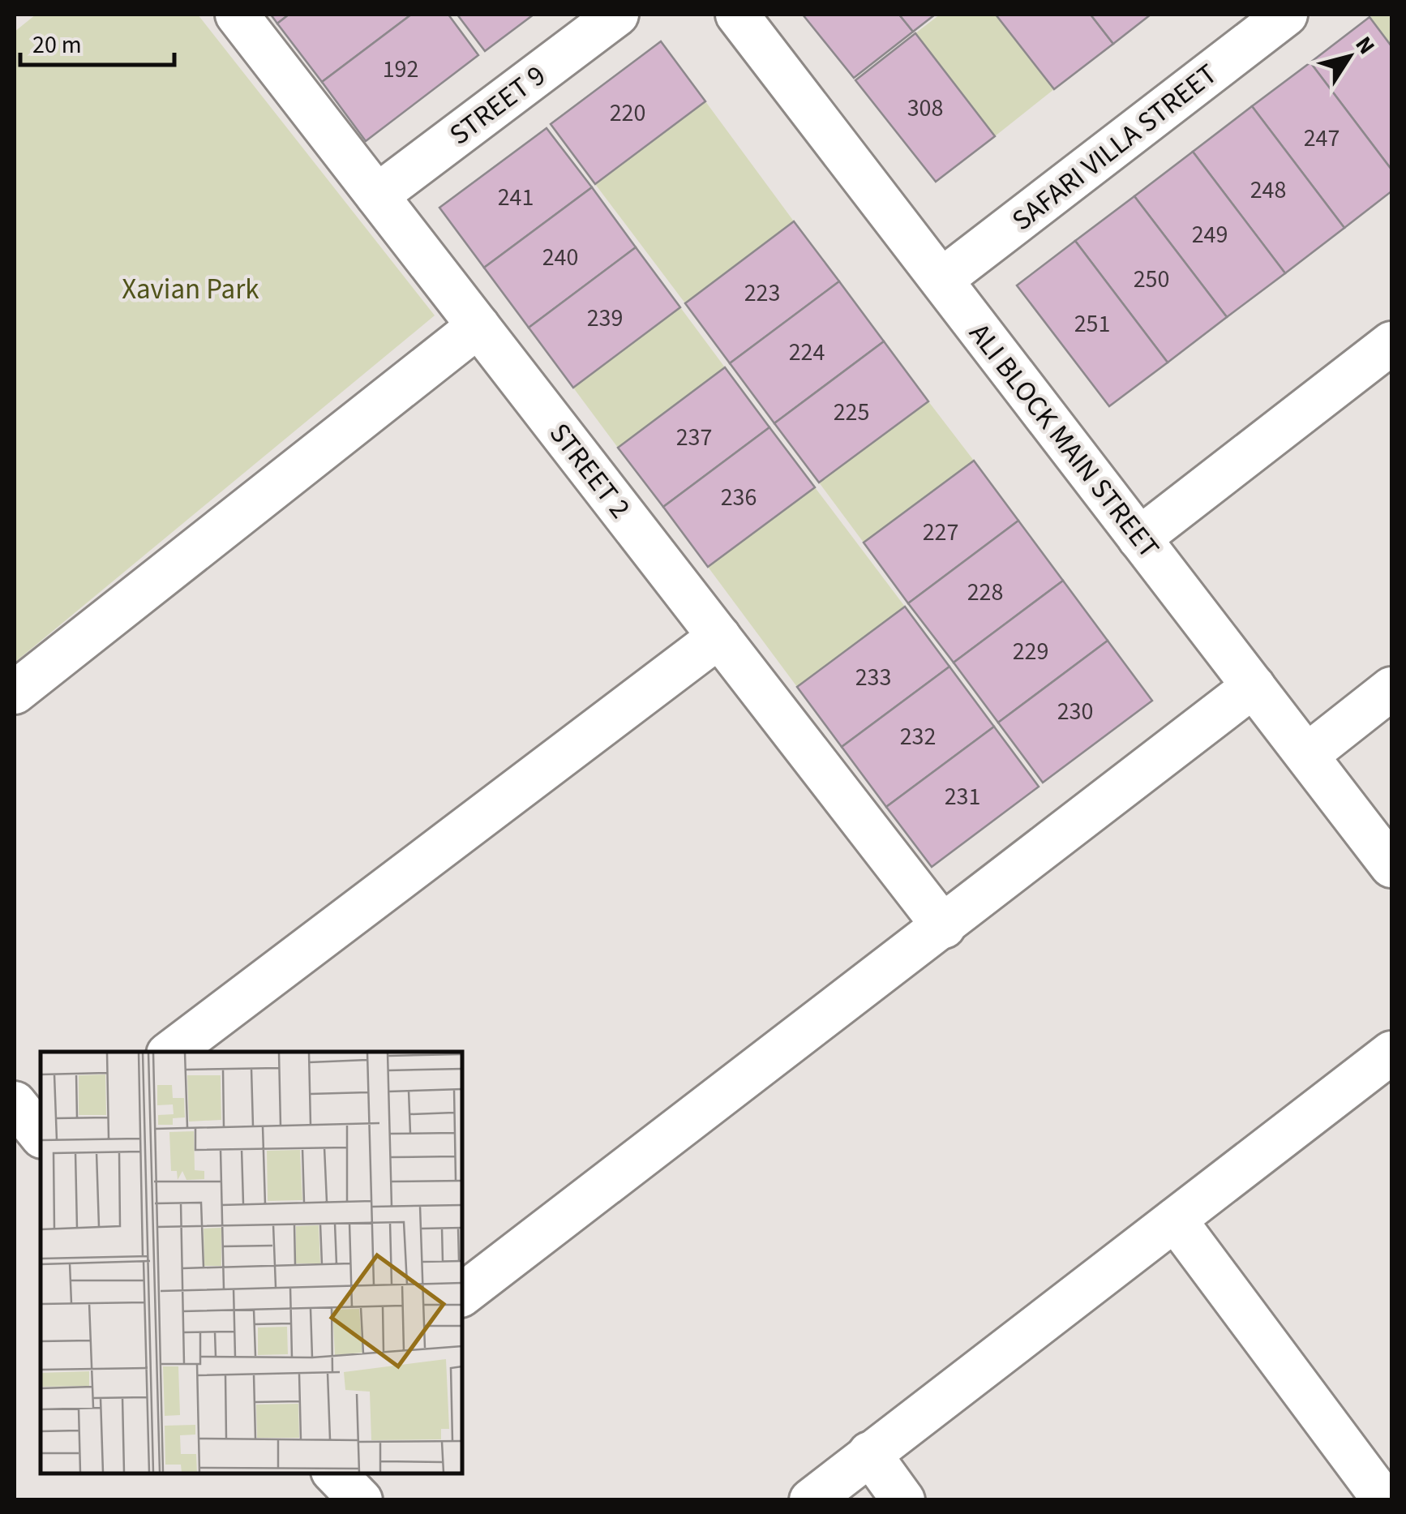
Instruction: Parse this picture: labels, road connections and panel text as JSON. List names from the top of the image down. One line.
{"streets":{"street":["STREET 9","SAFARI VILLA STREET","ALI BLOCK MAIN STREET","STREET 2"]},"crossings":[["STREET 9","STREET 2"],["SAFARI VILLA STREET","ALI BLOCK MAIN STREET"]],"parks":["Xavian Park"],"house_numbers":["192","308","220","247","248","241","249","240","250","223","239","251","224","225","237","236","227","228","229","233","230","232","231"],"scale_bar":"20 m","north":"top right"}
